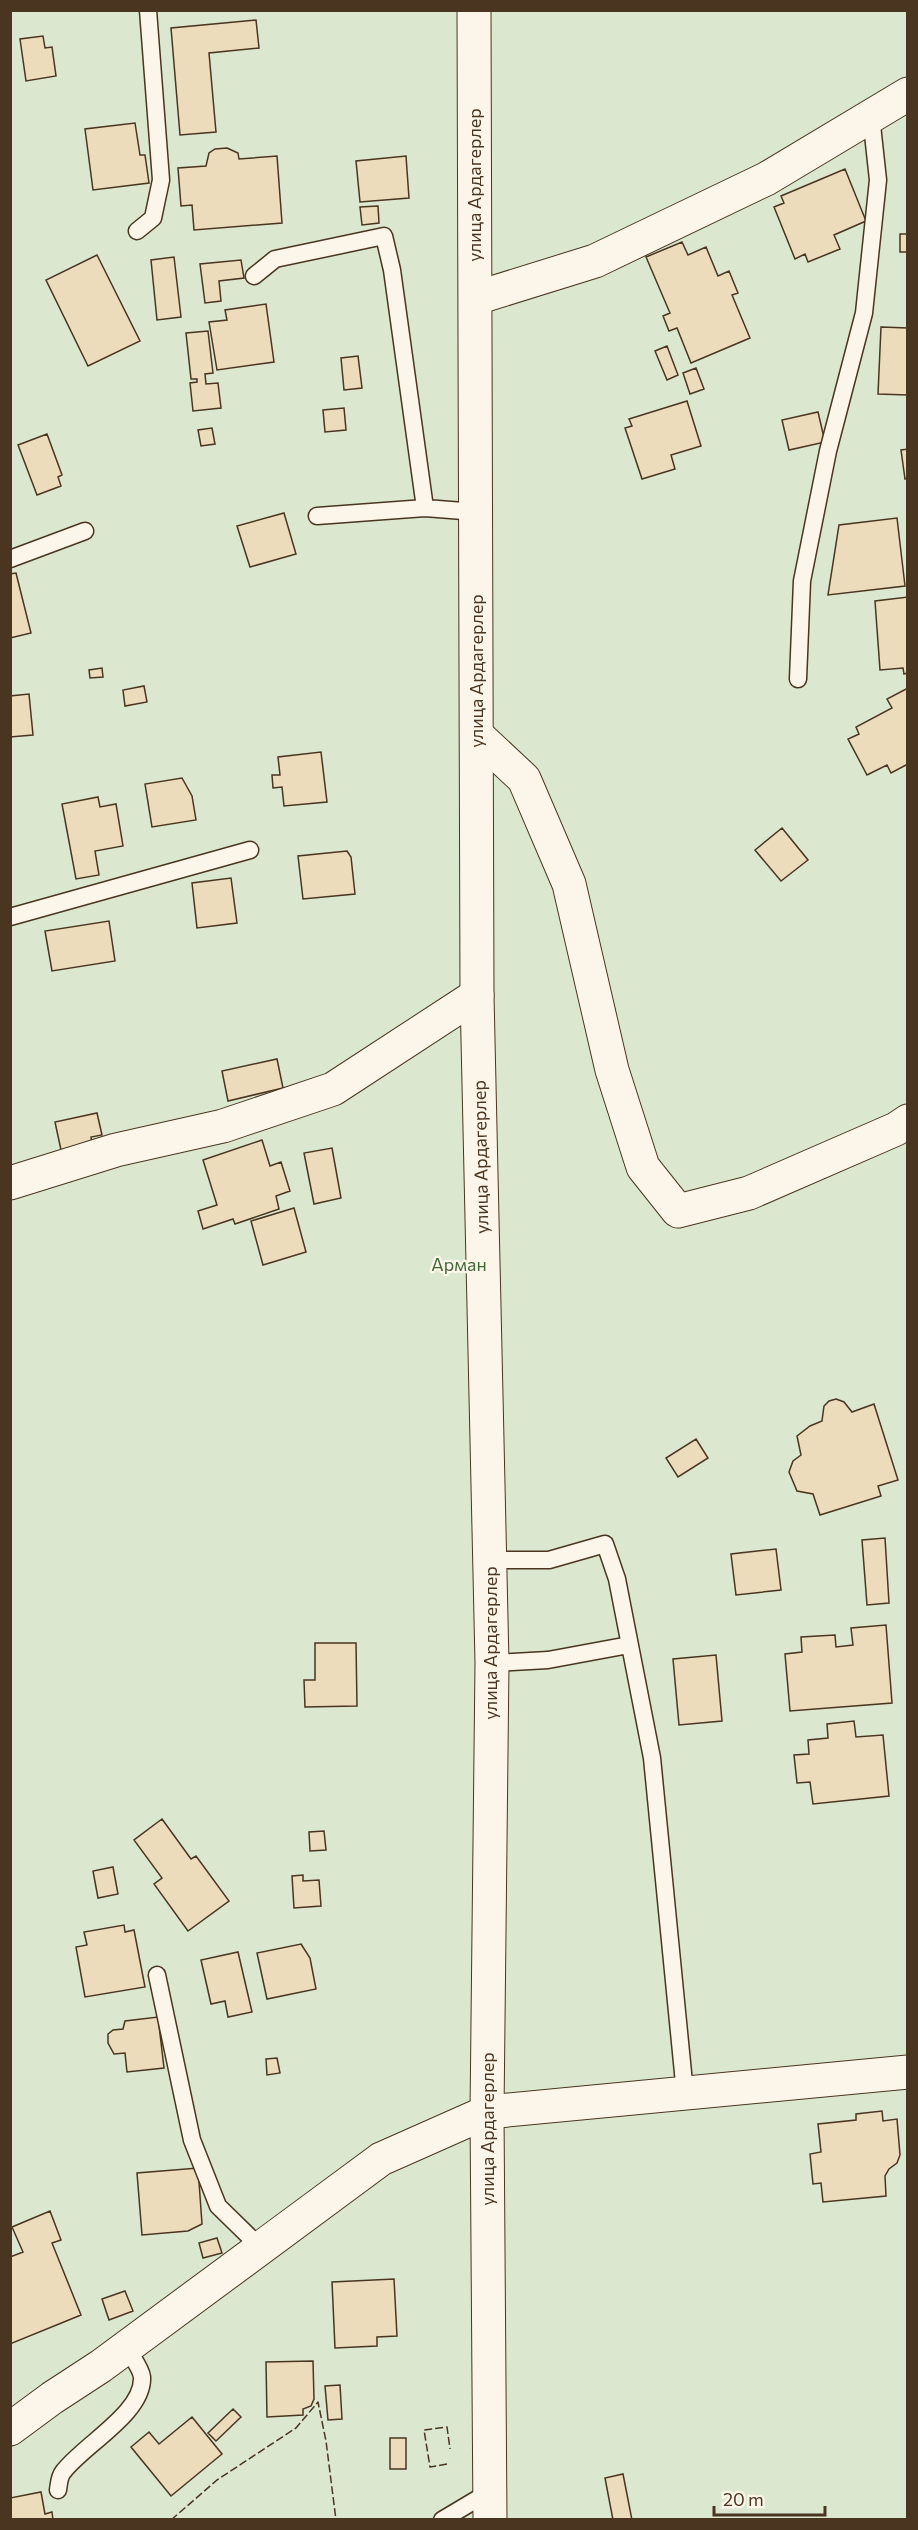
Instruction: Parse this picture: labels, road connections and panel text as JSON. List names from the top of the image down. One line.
{"streets":{"street":["улица Ардагерлер"]},"parks":["Арман"],"scale_bar":"20 m"}
